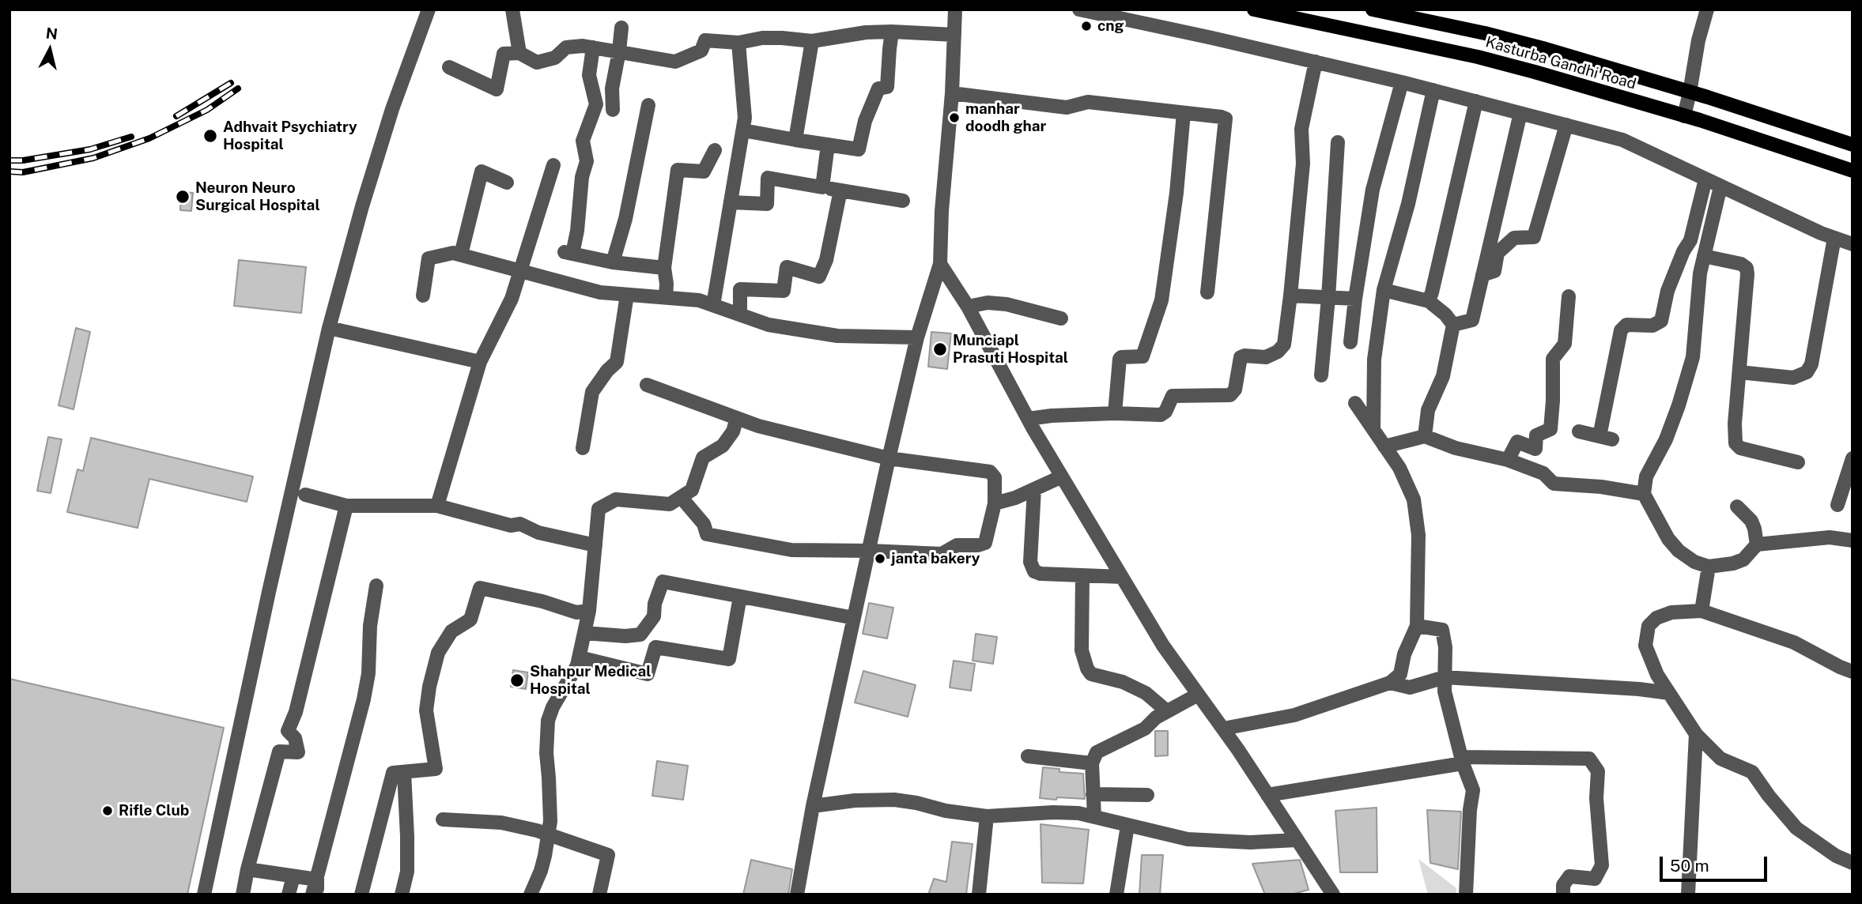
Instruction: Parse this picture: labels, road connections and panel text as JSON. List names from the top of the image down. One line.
{"streets":{"main road":["Kasturba Gandhi Road"]},"places":["cng","manhar doodh ghar","Adhvait Psychiatry Hospital","Neuron Neuro Surgical Hospital","Munciapl Prasuti Hospital","janta bakery","Shahpur Medical Hospital","Rifle Club"],"scale_bar":"50 m","north":"top"}
